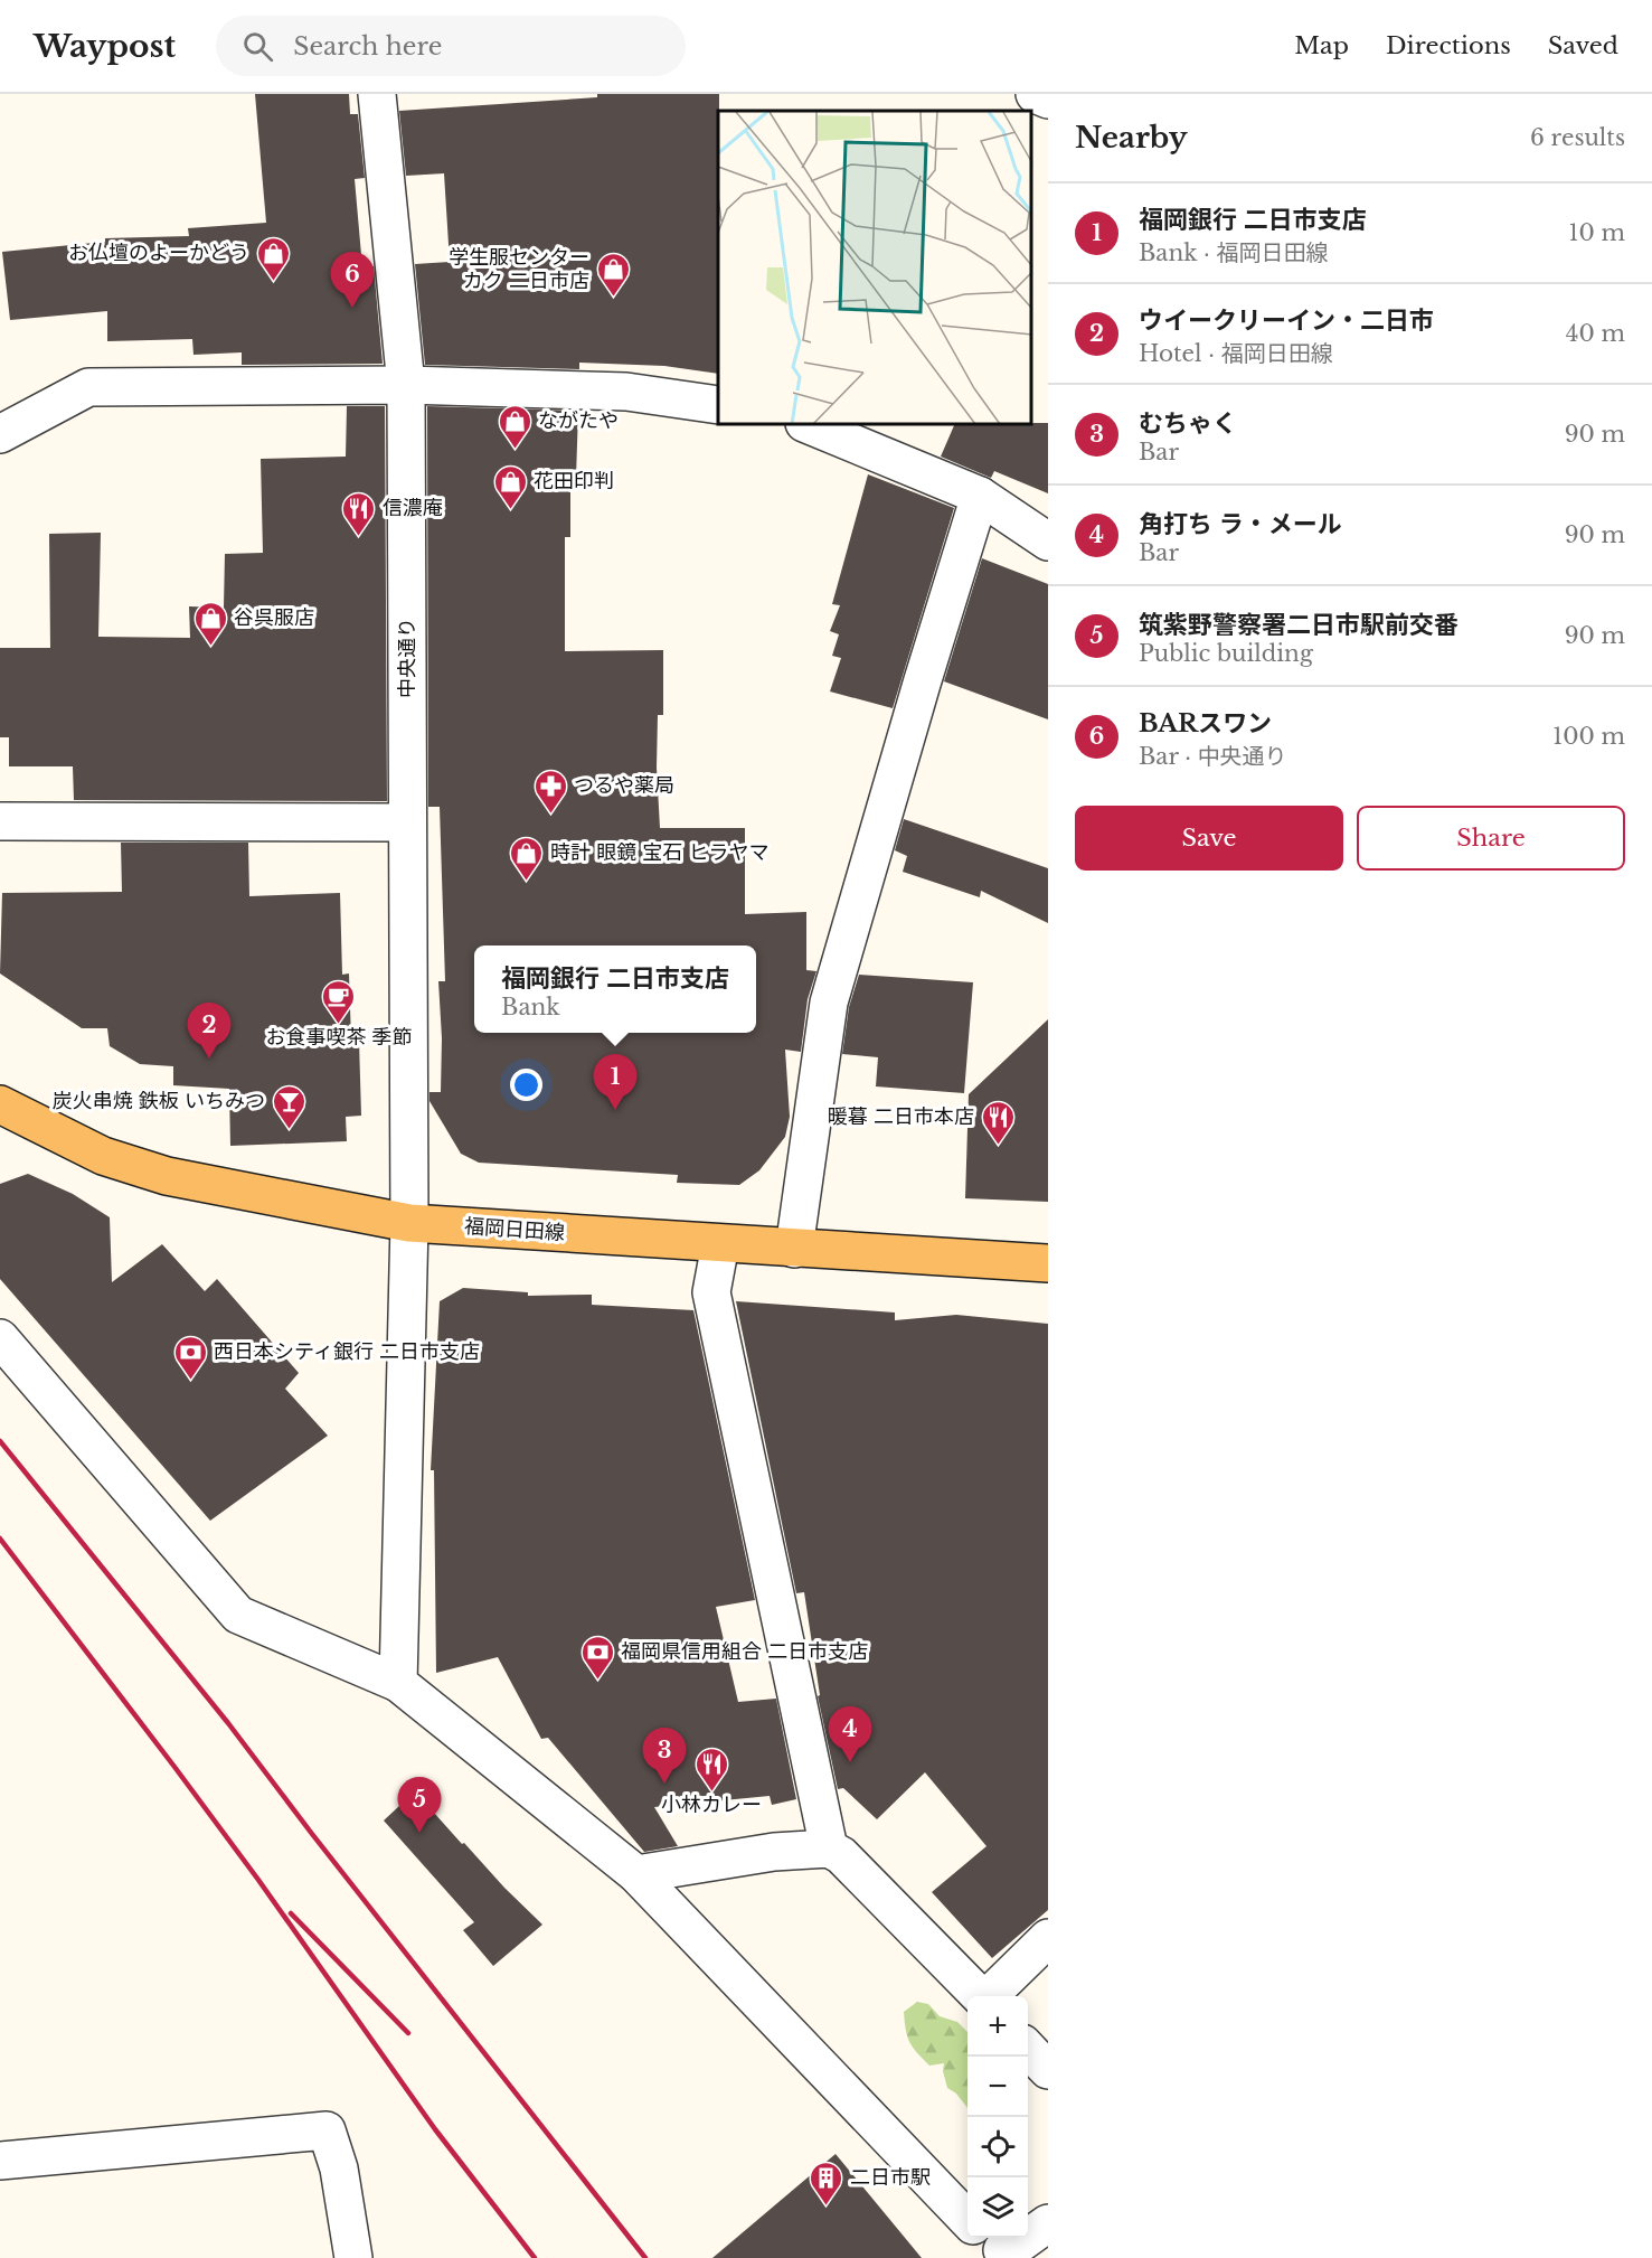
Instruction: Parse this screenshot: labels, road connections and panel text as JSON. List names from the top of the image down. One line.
{"streets":{"main road":["福岡日田線"],"street":["中央通り"]},"crossings":[["中央通り","福岡日田線"]],"places":{"shop":["お仏壇のよーかどう","学生服センター カク 二日市店","ながたや","花田印判","谷呉服店","時計 眼鏡 宝石 ヒラヤマ"],"restaurant":["信濃庵","暖暮 二日市本店","小林カレー"],"pharmacy":["つるや薬局"],"cafe":["お食事喫茶 季節"],"bar":["炭火串焼 鉄板 いちみつ"],"bank":["西日本シティ銀行 二日市支店","福岡県信用組合 二日市支店"],"building":["二日市駅"]},"page":{"header":"Waypost","search":"Search here","nav":["Map","Directions","Saved"],"heading":["Nearby","6 results"],"list":[{"mark":"1","name":"福岡銀行 二日市支店","note":"Bank · 福岡日田線","value":"10 m"},{"mark":"2","name":"ウイークリーイン・二日市","note":"Hotel · 福岡日田線","value":"40 m"},{"mark":"3","name":"むちゃく","note":"Bar","value":"90 m"},{"mark":"4","name":"角打ち ラ・メール","note":"Bar","value":"90 m"},{"mark":"5","name":"筑紫野警察署二日市駅前交番","note":"Public building","value":"90 m"},{"mark":"6","name":"BARスワン","note":"Bar · 中央通り","value":"100 m"}],"pins":["6","2","1","4","3","5"],"buttons":["Save","Share"],"popup":["福岡銀行 二日市支店","Bank"],"map_buttons":["+","−"]}}
